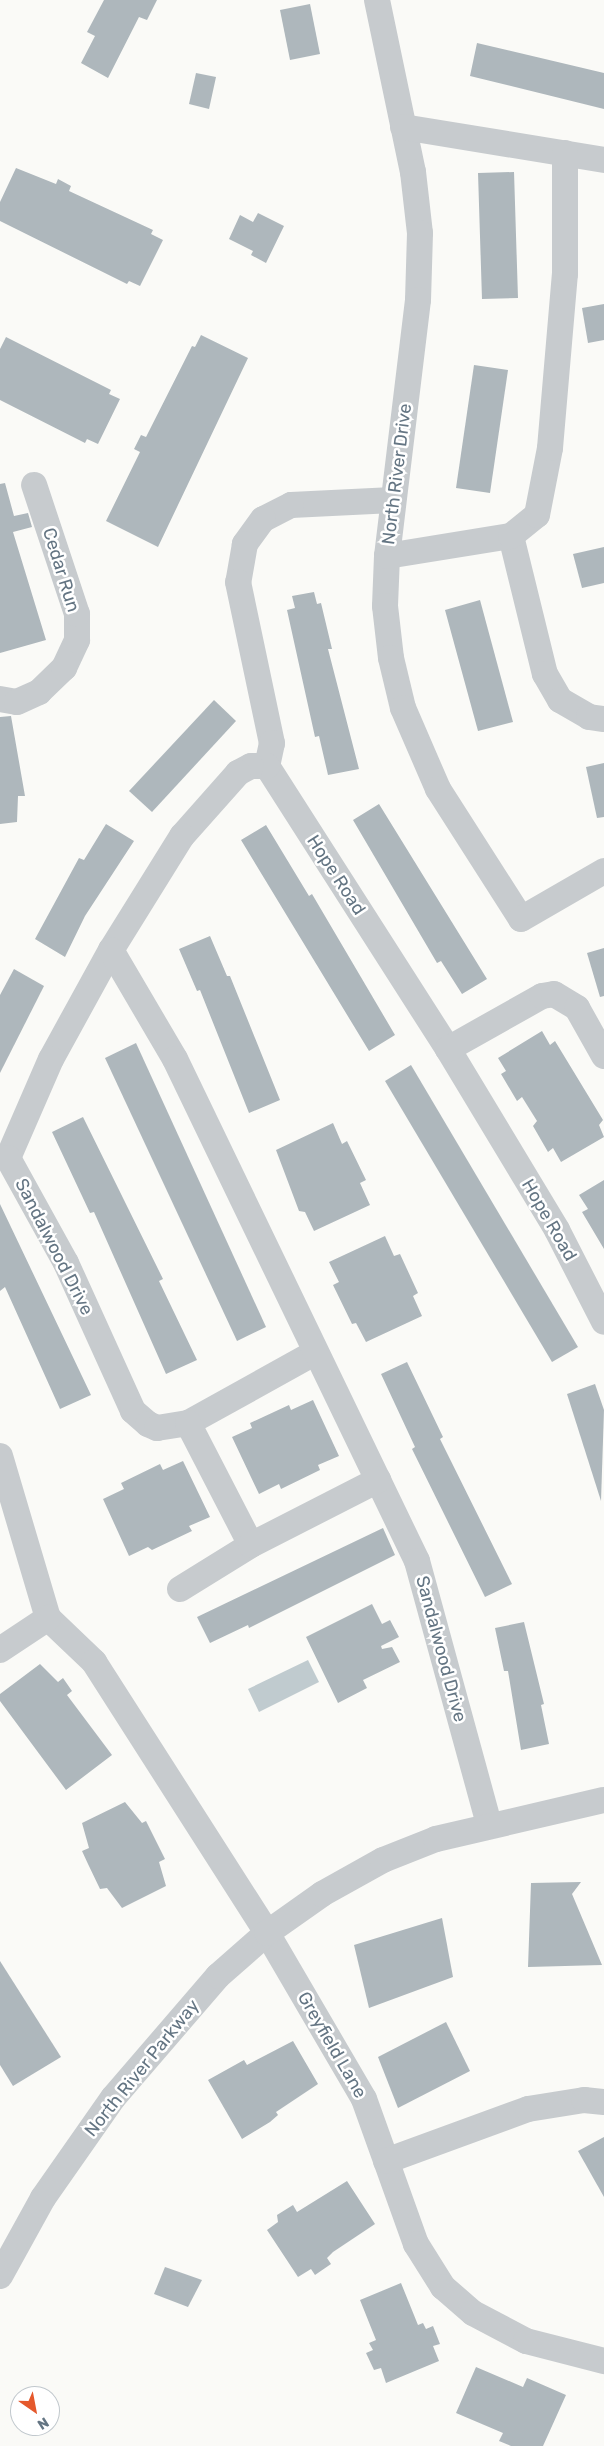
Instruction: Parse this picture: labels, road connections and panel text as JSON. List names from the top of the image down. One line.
{"streets":{"street":["North River Drive","Cedar Run","Hope Road","Sandalwood Drive","Greyfield Lane","North River Parkway"]},"crossings":[["Hope Road","Sandalwood Drive"],["Sandalwood Drive","North River Parkway"],["Greyfield Lane","North River Parkway"]],"north":"bottom right"}
